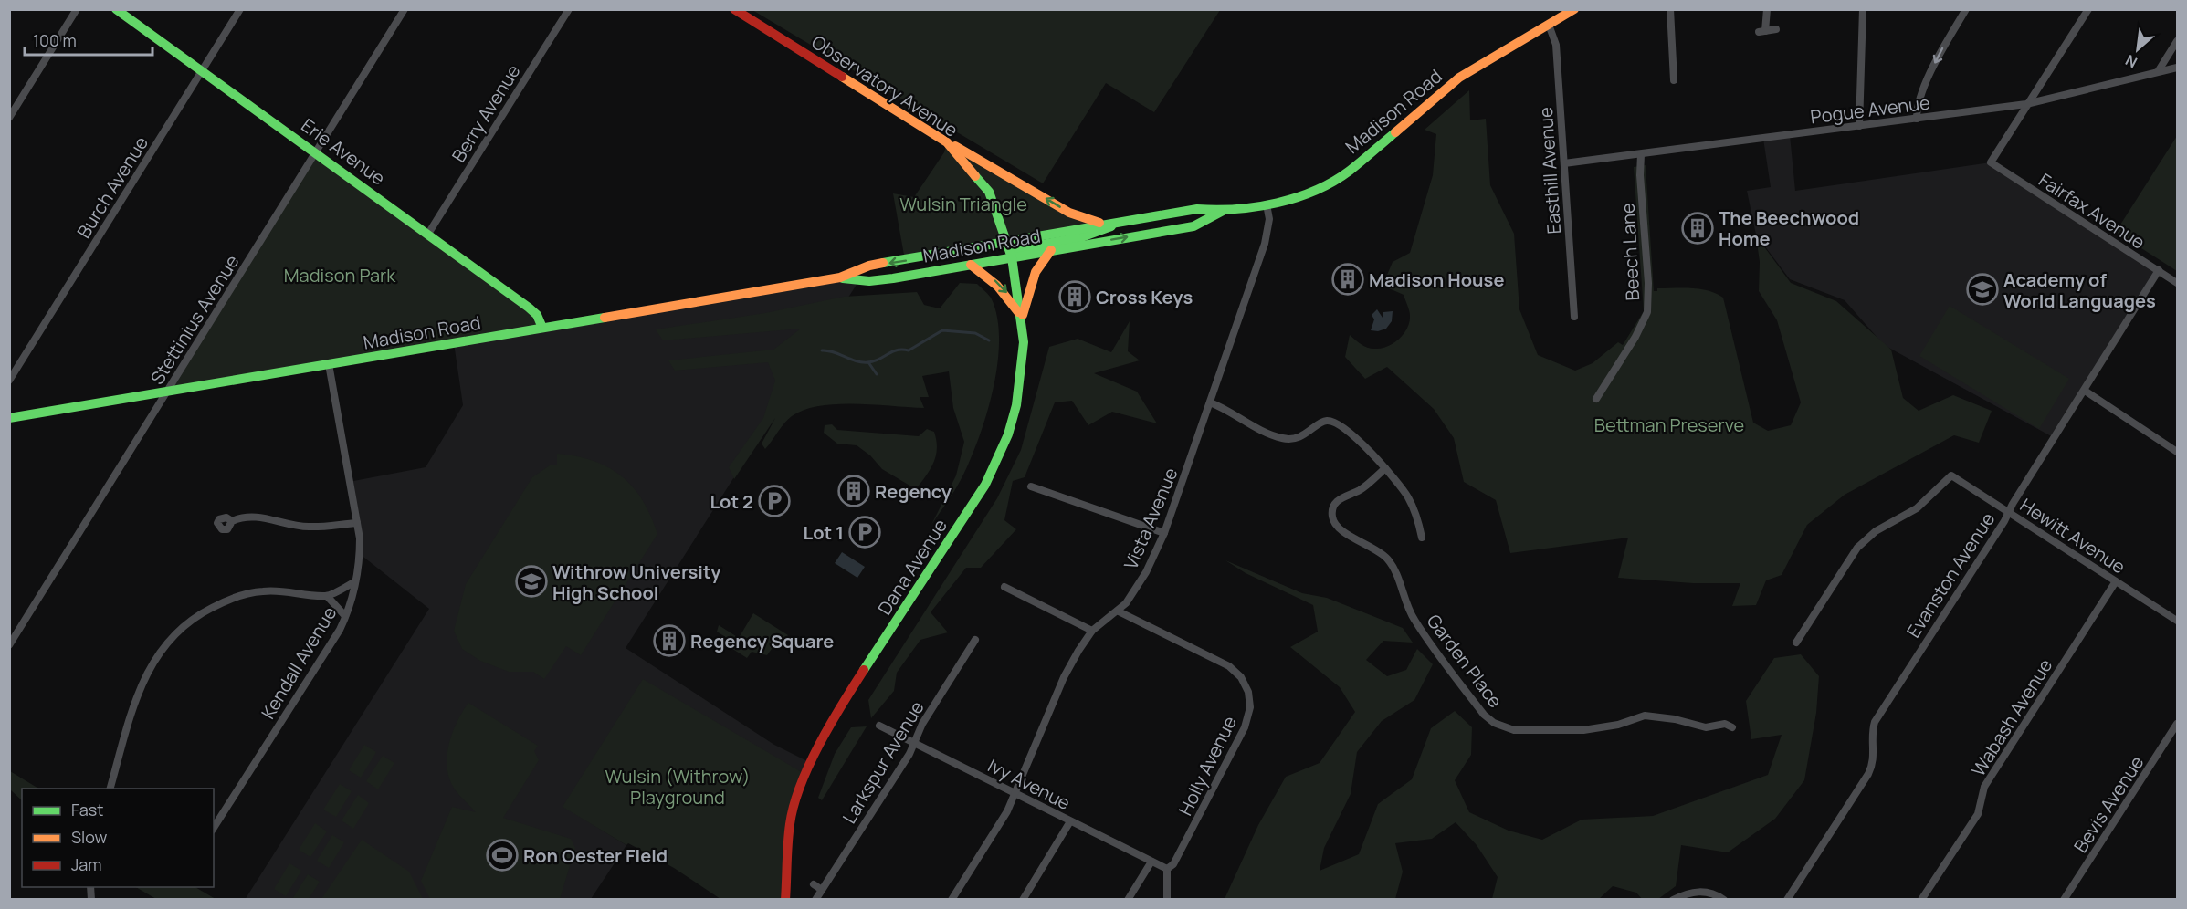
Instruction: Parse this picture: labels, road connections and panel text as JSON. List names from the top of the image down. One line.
{"streets":{"main road":["Observatory Avenue","Madison Road","Erie Avenue","Dana Avenue"],"street":["Pogue Avenue","Berry Avenue","Easthill Avenue","Burch Avenue","Fairfax Avenue","Beech Lane","Stettinius Avenue","Vista Avenue","Hewitt Avenue","Evanston Avenue","Garden Place","Kendall Avenue","Wabash Avenue","Larkspur Avenue","Holly Avenue","Ivy Avenue","Bevis Avenue"]},"crossings":[["Observatory Avenue","Madison Road"],["Observatory Avenue","Dana Avenue"],["Pogue Avenue","Easthill Avenue"],["Pogue Avenue","Fairfax Avenue"],["Pogue Avenue","Beech Lane"],["Madison Road","Erie Avenue"],["Madison Road","Easthill Avenue"],["Madison Road","Stettinius Avenue"],["Madison Road","Vista Avenue"],["Madison Road","Dana Avenue"],["Madison Road","Kendall Avenue"],["Berry Avenue","Erie Avenue"],["Erie Avenue","Burch Avenue"],["Erie Avenue","Stettinius Avenue"],["Fairfax Avenue","Evanston Avenue"],["Vista Avenue","Holly Avenue"],["Vista Avenue","Ivy Avenue"],["Hewitt Avenue","Evanston Avenue"],["Hewitt Avenue","Wabash Avenue"],["Larkspur Avenue","Ivy Avenue"],["Holly Avenue","Ivy Avenue"]],"parks":["Wulsin Triangle","Madison Park","Bettman Preserve","Wulsin (Withrow) Playground"],"places":{"building":["The Beechwood Home","Madison House","Cross Keys","Regency","Regency Square"],"school or university":["Academy of World Languages","Withrow University High School"],"parking":["Lot 2","Lot 1"],"sports":["Ron Oester Field"]},"legend":["Fast","Slow","Jam"],"scale_bar":"100 m","north":"bottom left"}
